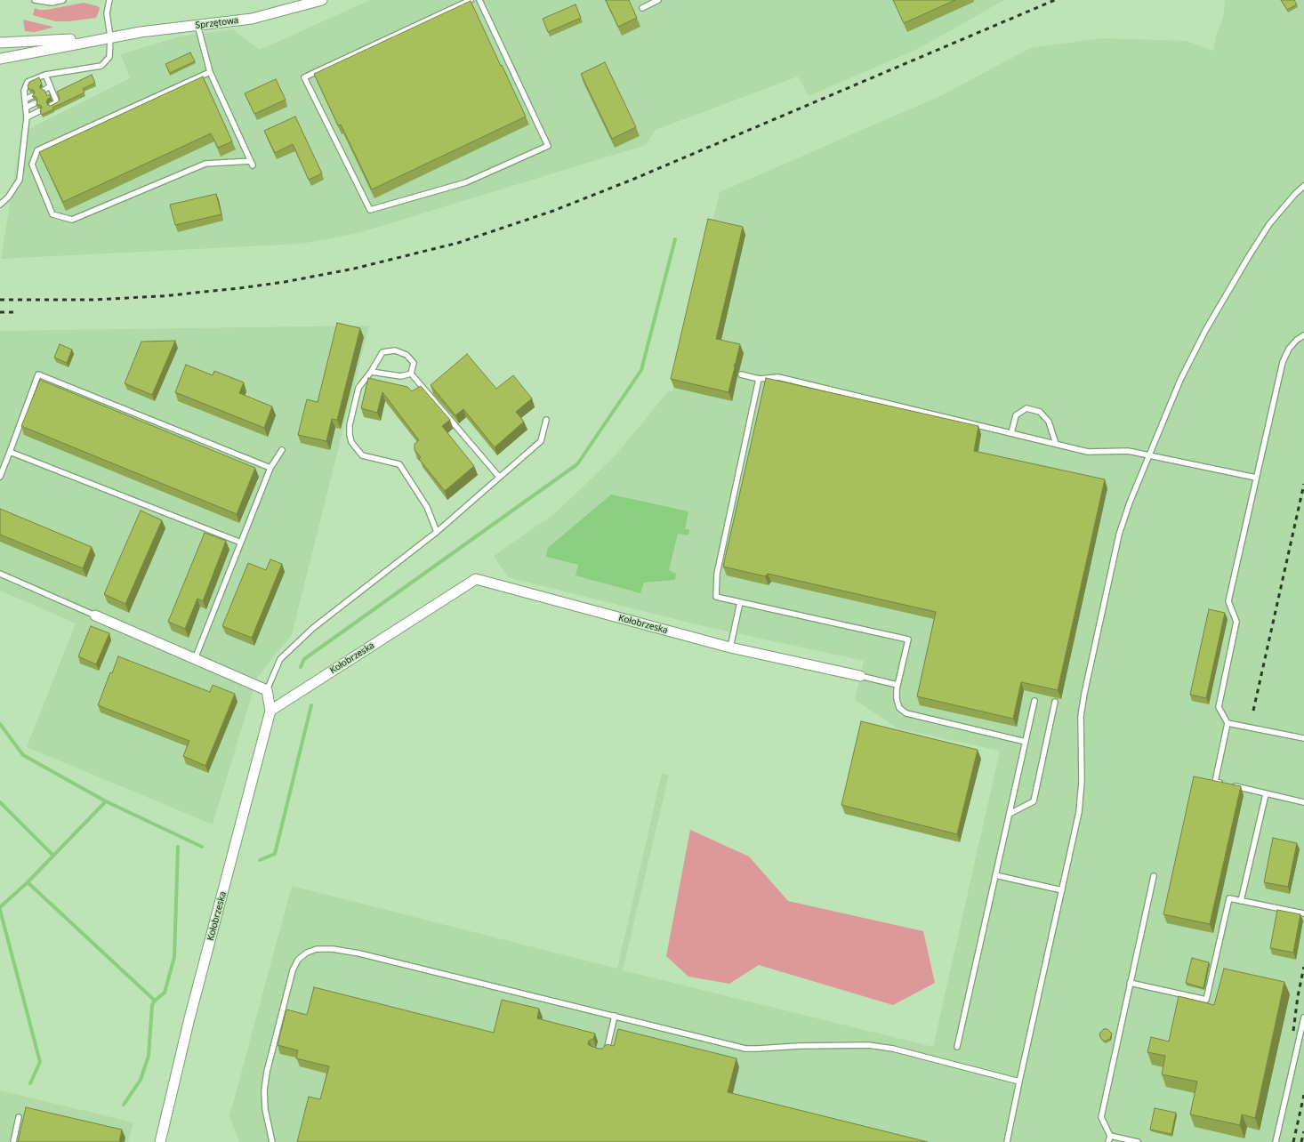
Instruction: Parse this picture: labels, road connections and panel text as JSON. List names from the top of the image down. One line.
{"streets":{"street":["Sprzętowa","Kołobrzeska"]}}
